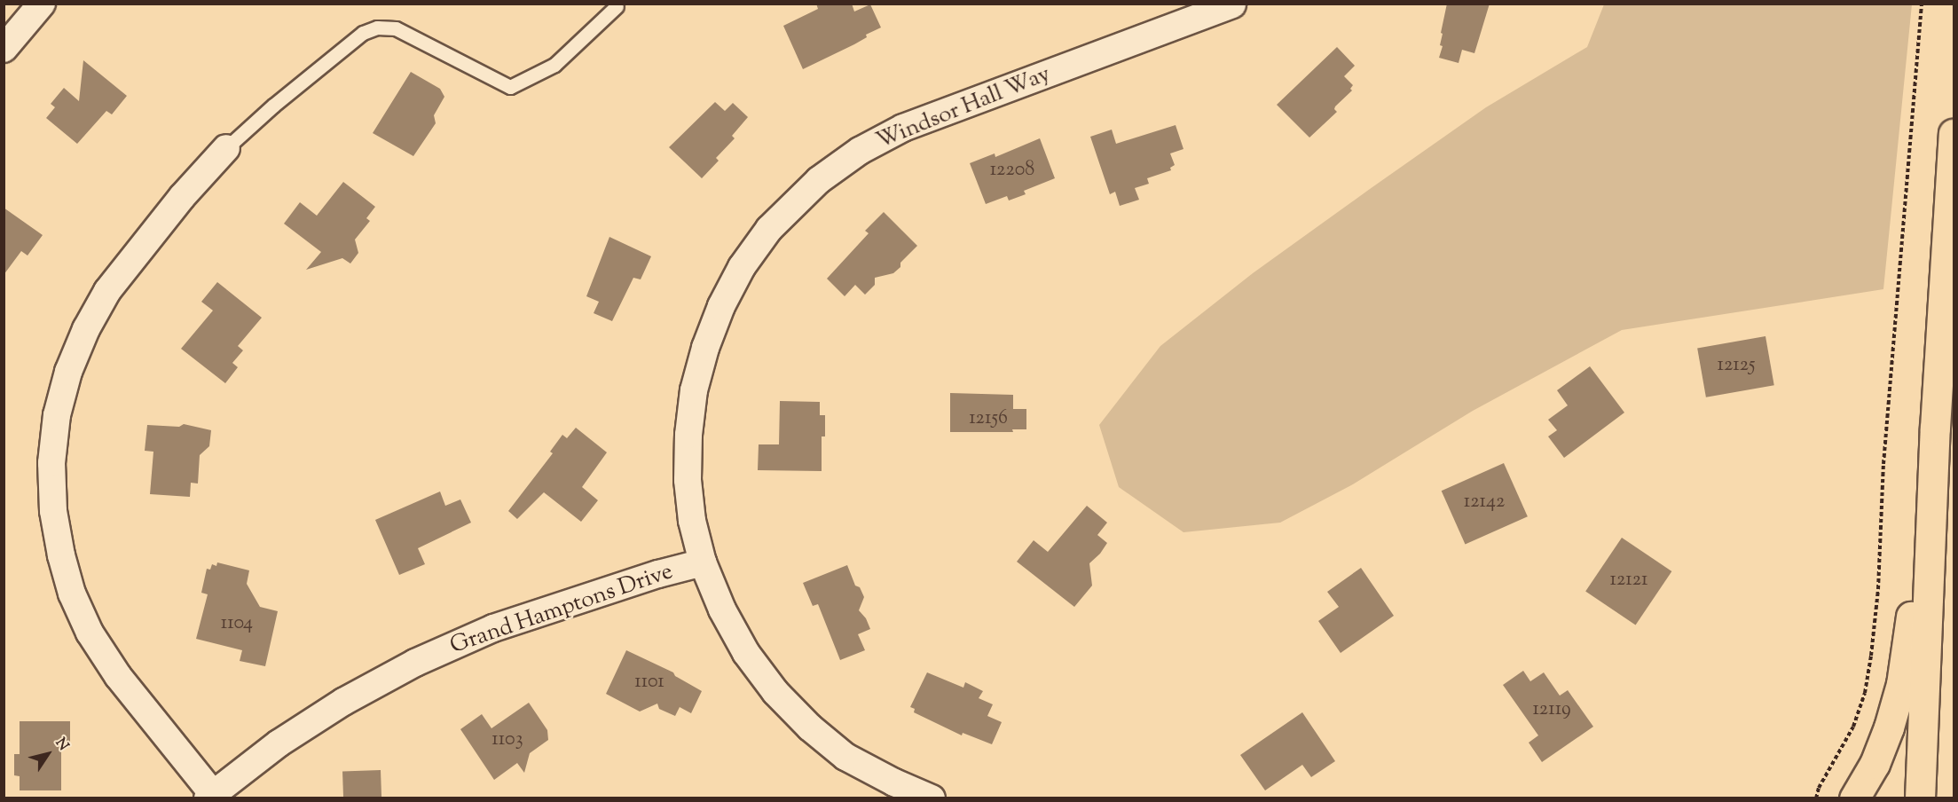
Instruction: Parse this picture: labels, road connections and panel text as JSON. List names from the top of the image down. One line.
{"streets":{"street":["Windsor Hall Way","Grand Hamptons Drive"]},"crossings":[["Windsor Hall Way","Grand Hamptons Drive"]],"house_numbers":["12208","12125","12156","12142","12121","1104","1101","12119","1103"],"north":"top right"}
